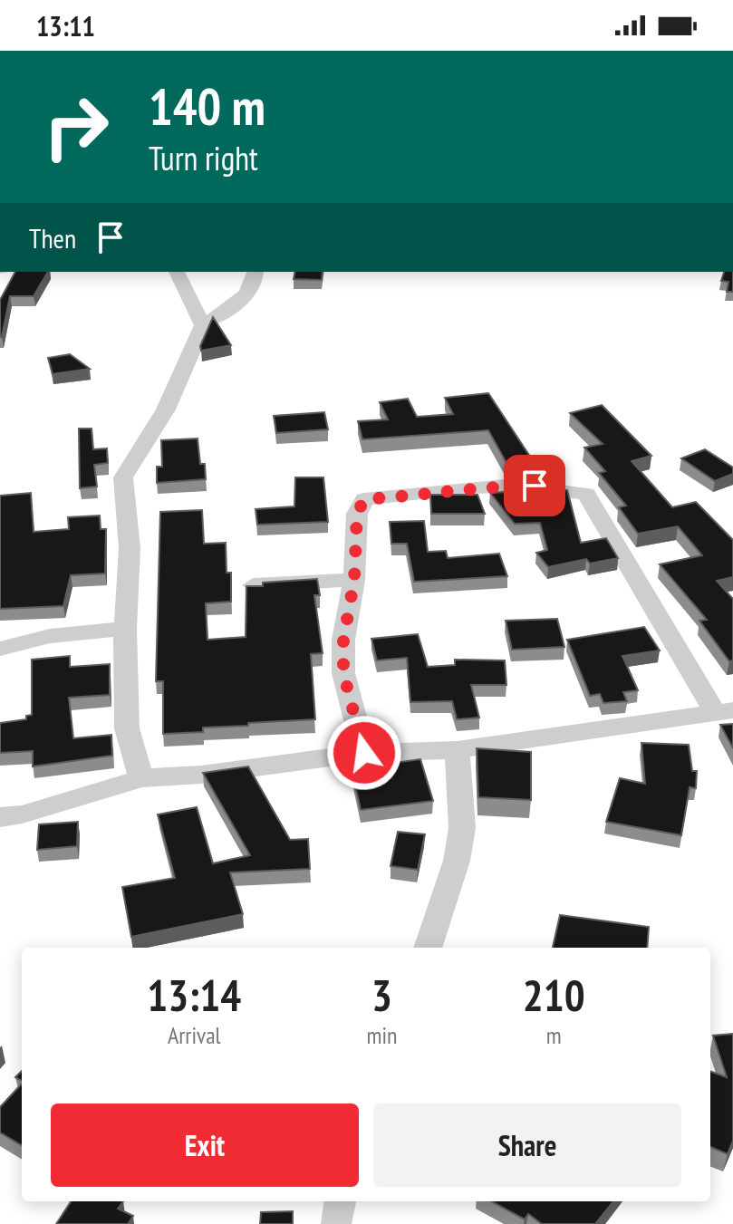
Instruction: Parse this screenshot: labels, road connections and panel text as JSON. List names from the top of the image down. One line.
{"page":{"status":"13:11","turn":["140 m","Turn right"],"then":"Then","eta":["13:14","Arrival","3","min","210","m"],"buttons":["Exit","Share"]}}
